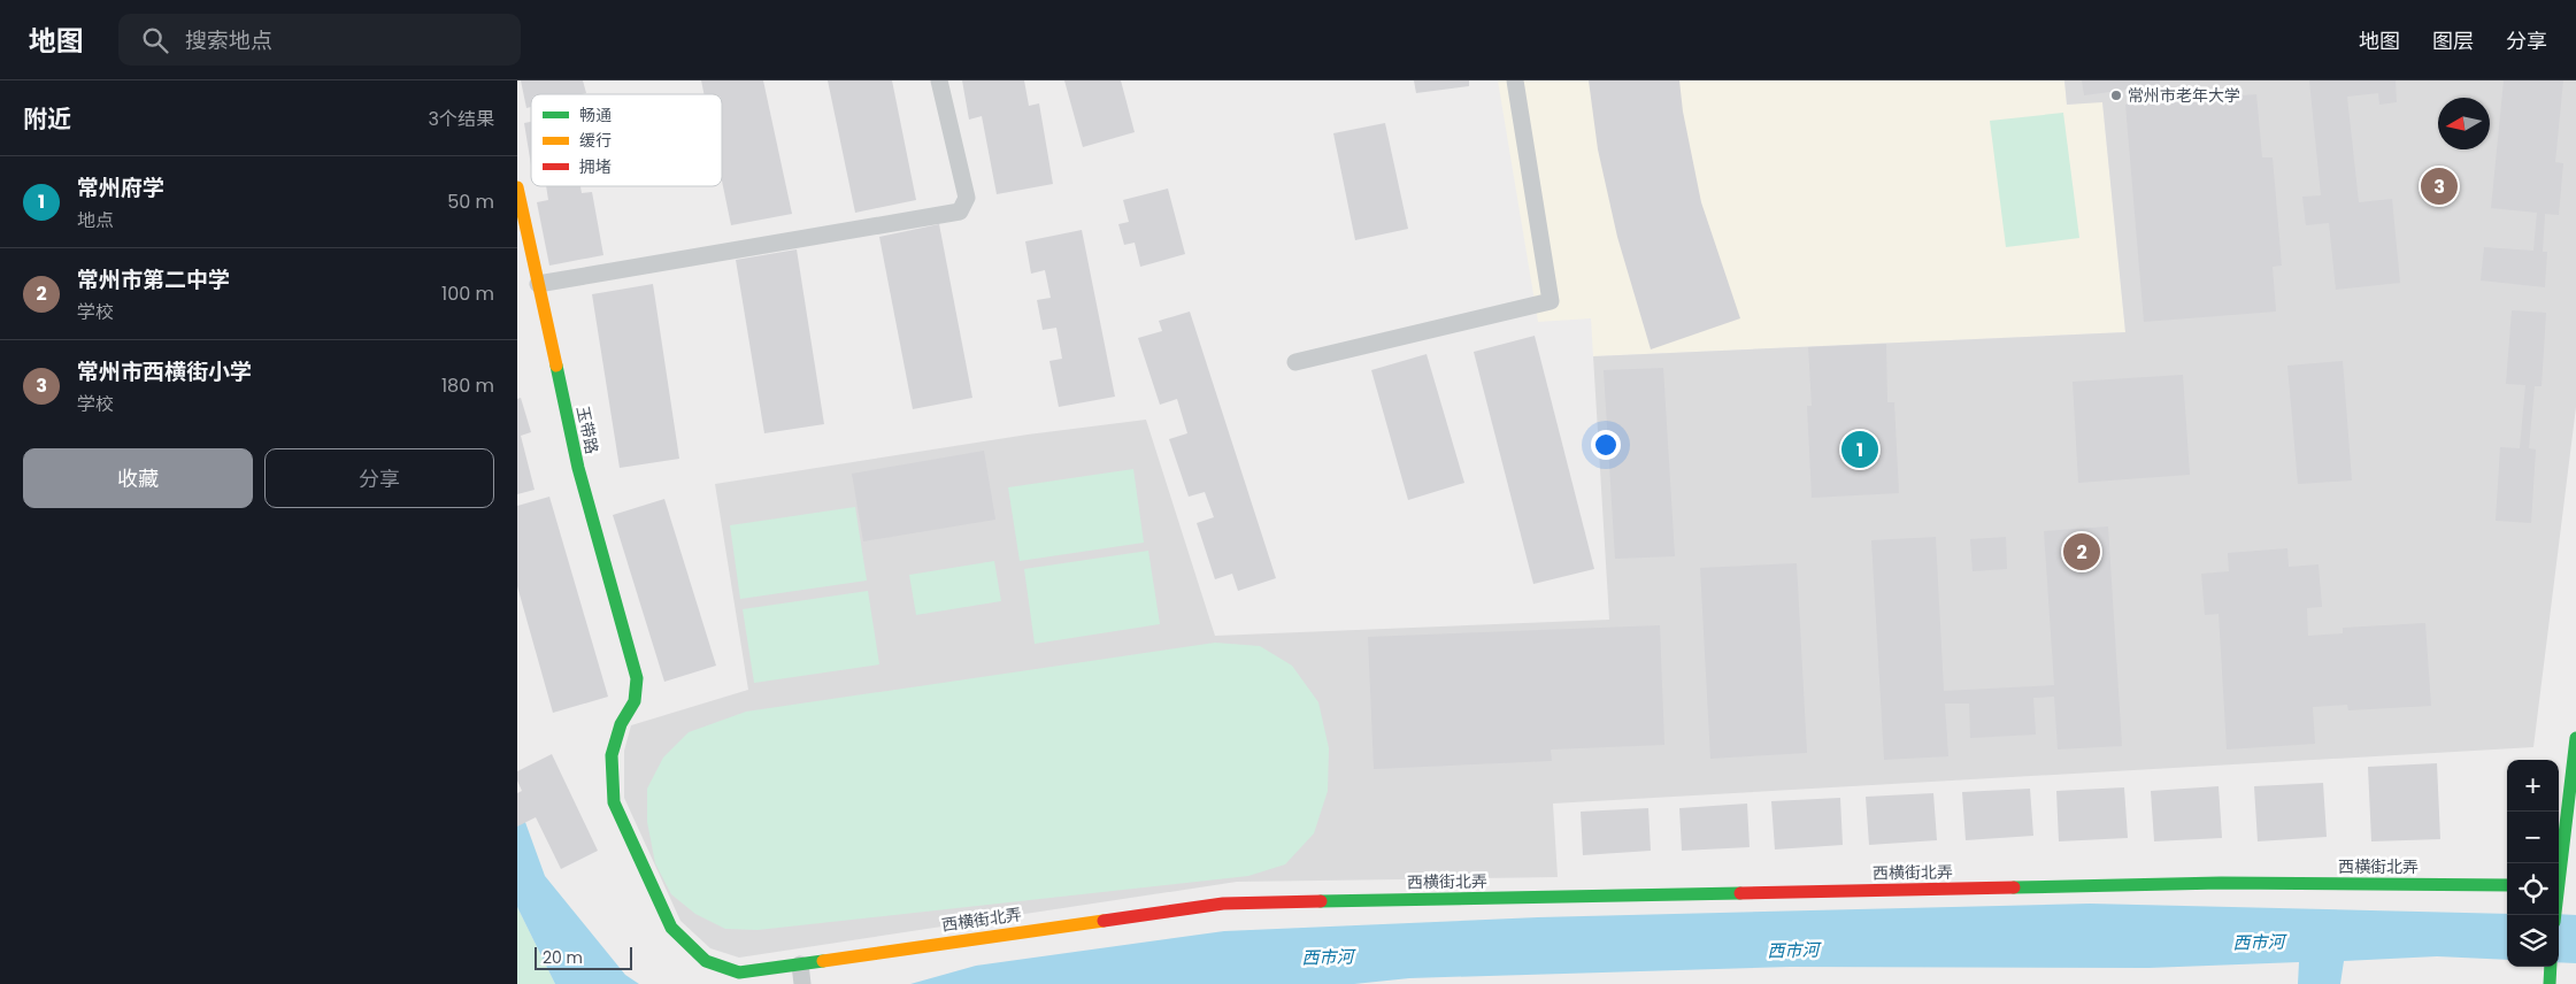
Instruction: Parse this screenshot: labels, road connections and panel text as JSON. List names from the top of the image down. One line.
{"streets":{"street":["玉带路","西横街北弄"]},"crossings":[["玉带路","西横街北弄"]],"water":["西市河"],"places":["常州市老年大学"],"legend":["畅通","缓行","拥堵"],"scale_bar":"20 m","north":"left","page":{"header":"地图","search":"搜索地点","nav":["地图","图层","分享"],"heading":["附近","3个结果"],"list":[{"mark":"1","name":"常州府学","note":"地点","value":"50 m"},{"mark":"2","name":"常州市第二中学","note":"学校","value":"100 m"},{"mark":"3","name":"常州市西横街小学","note":"学校","value":"180 m"}],"pins":["3","1","2"],"buttons":["收藏","分享"],"map_buttons":["+","−"],"scale":"20 m"}}
